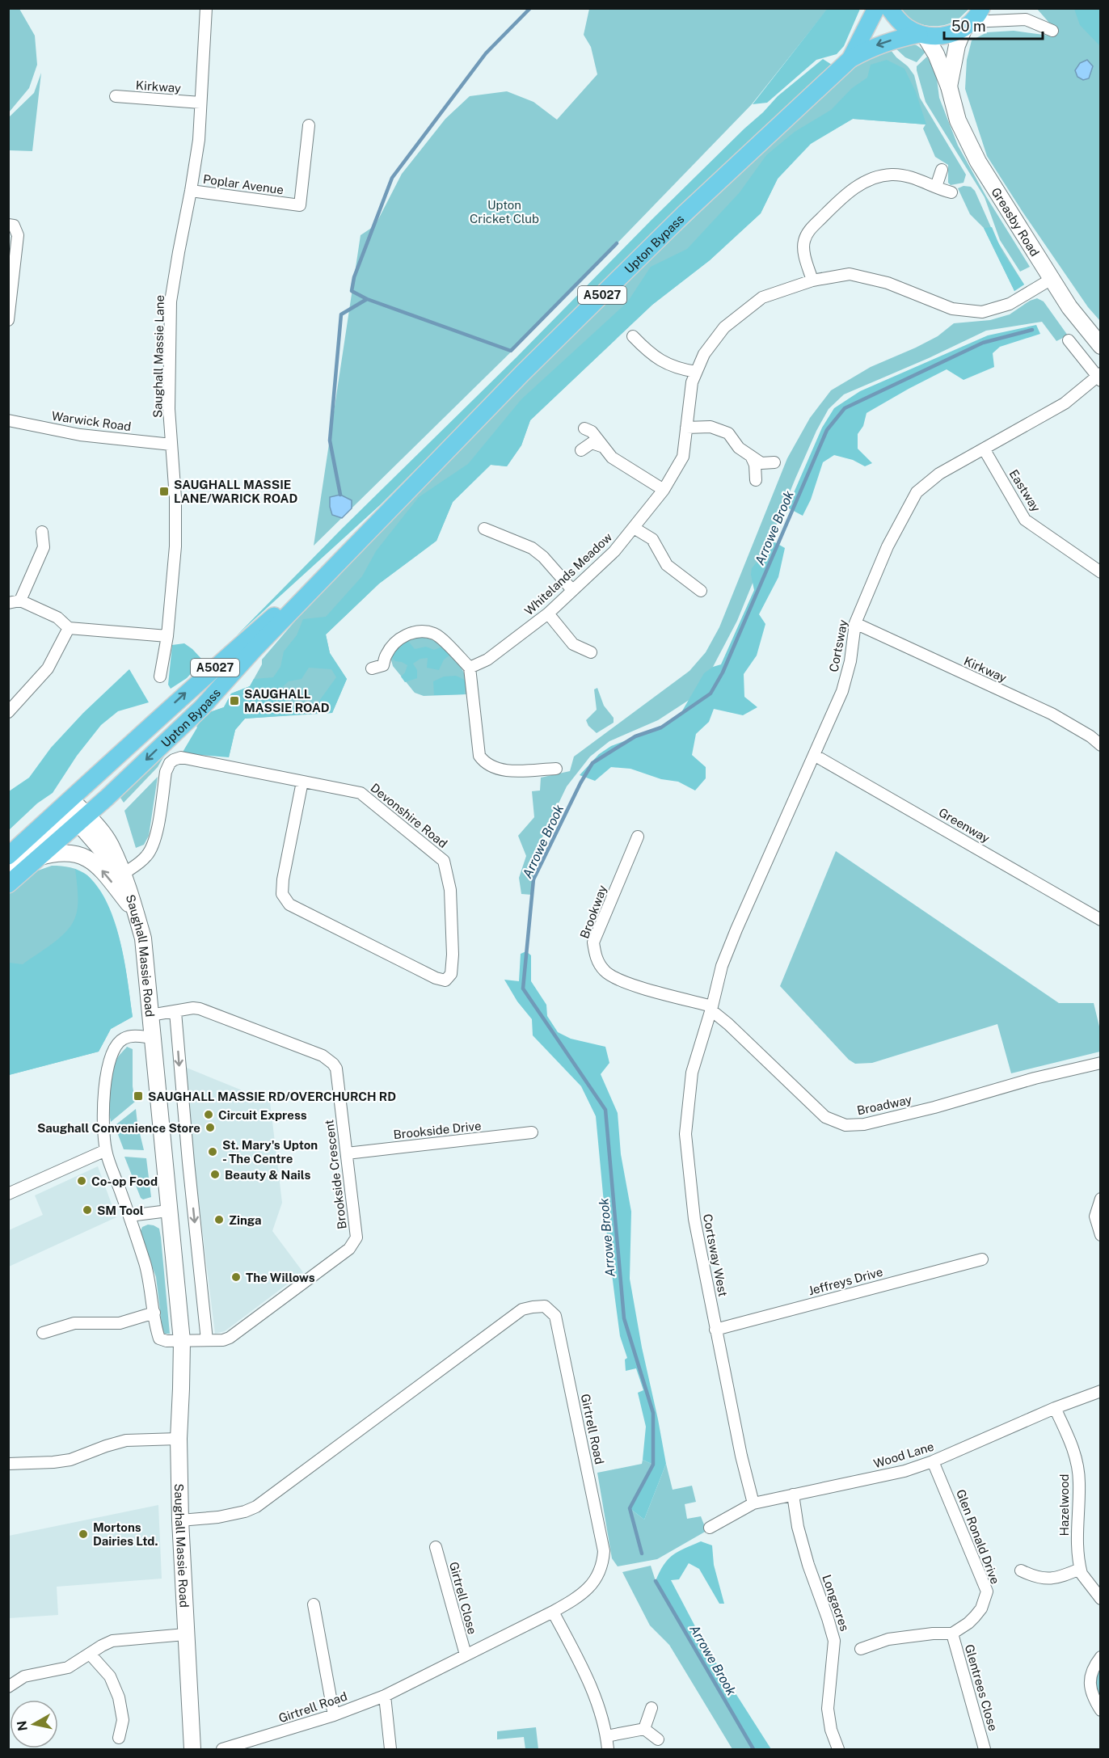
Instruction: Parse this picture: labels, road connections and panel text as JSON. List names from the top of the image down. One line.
{"streets":{"main road":["Greasby Road","Upton Bypass","A5027","Saughall Massie Road"],"street":["Kirkway","Poplar Avenue","Saughall Massie Lane","Warwick Road","Eastway","Whitelands Meadow","Cortsway","Devonshire Road","Greenway","Brookway","Broadway","Brookside Drive","Brookside Crescent","Cortsway West","Jeffreys Drive","Girtrell Road","Wood Lane","Hazelwood","Glen Ronald Drive","Girtrell Close","Longacres","Glentrees Close"]},"crossings":[["Kirkway","Saughall Massie Lane"],["Kirkway","Cortsway"],["Poplar Avenue","Saughall Massie Lane"],["Greasby Road","Upton Bypass"],["Greasby Road","Whitelands Meadow"],["Upton Bypass","Saughall Massie Road"],["Saughall Massie Lane","Warwick Road"],["Eastway","Cortsway"],["Cortsway","Greenway"],["Cortsway","Brookway"],["Cortsway","Broadway"],["Cortsway","Cortsway West"],["Devonshire Road","Saughall Massie Road"],["Brookway","Broadway"],["Brookway","Cortsway West"],["Saughall Massie Road","Brookside Crescent"],["Saughall Massie Road","Girtrell Road"],["Broadway","Cortsway West"],["Brookside Drive","Brookside Crescent"],["Cortsway West","Jeffreys Drive"],["Cortsway West","Wood Lane"],["Girtrell Road","Girtrell Close"],["Wood Lane","Hazelwood"],["Wood Lane","Glen Ronald Drive"],["Wood Lane","Longacres"],["Glen Ronald Drive","Glentrees Close"]],"water":["Arrowe Brook"],"parks":["Upton Cricket Club"],"places":{"transit":["SAUGHALL MASSIE LANE/WARICK ROAD","SAUGHALL MASSIE ROAD","SAUGHALL MASSIE RD/OVERCHURCH RD"],"other":["Circuit Express","Saughall Convenience Store","St. Mary's Upton - The Centre","Beauty & Nails","Co-op Food","SM Tool","Zinga","The Willows","Mortons Dairies Ltd."]},"scale_bar":"50 m","north":"left"}
